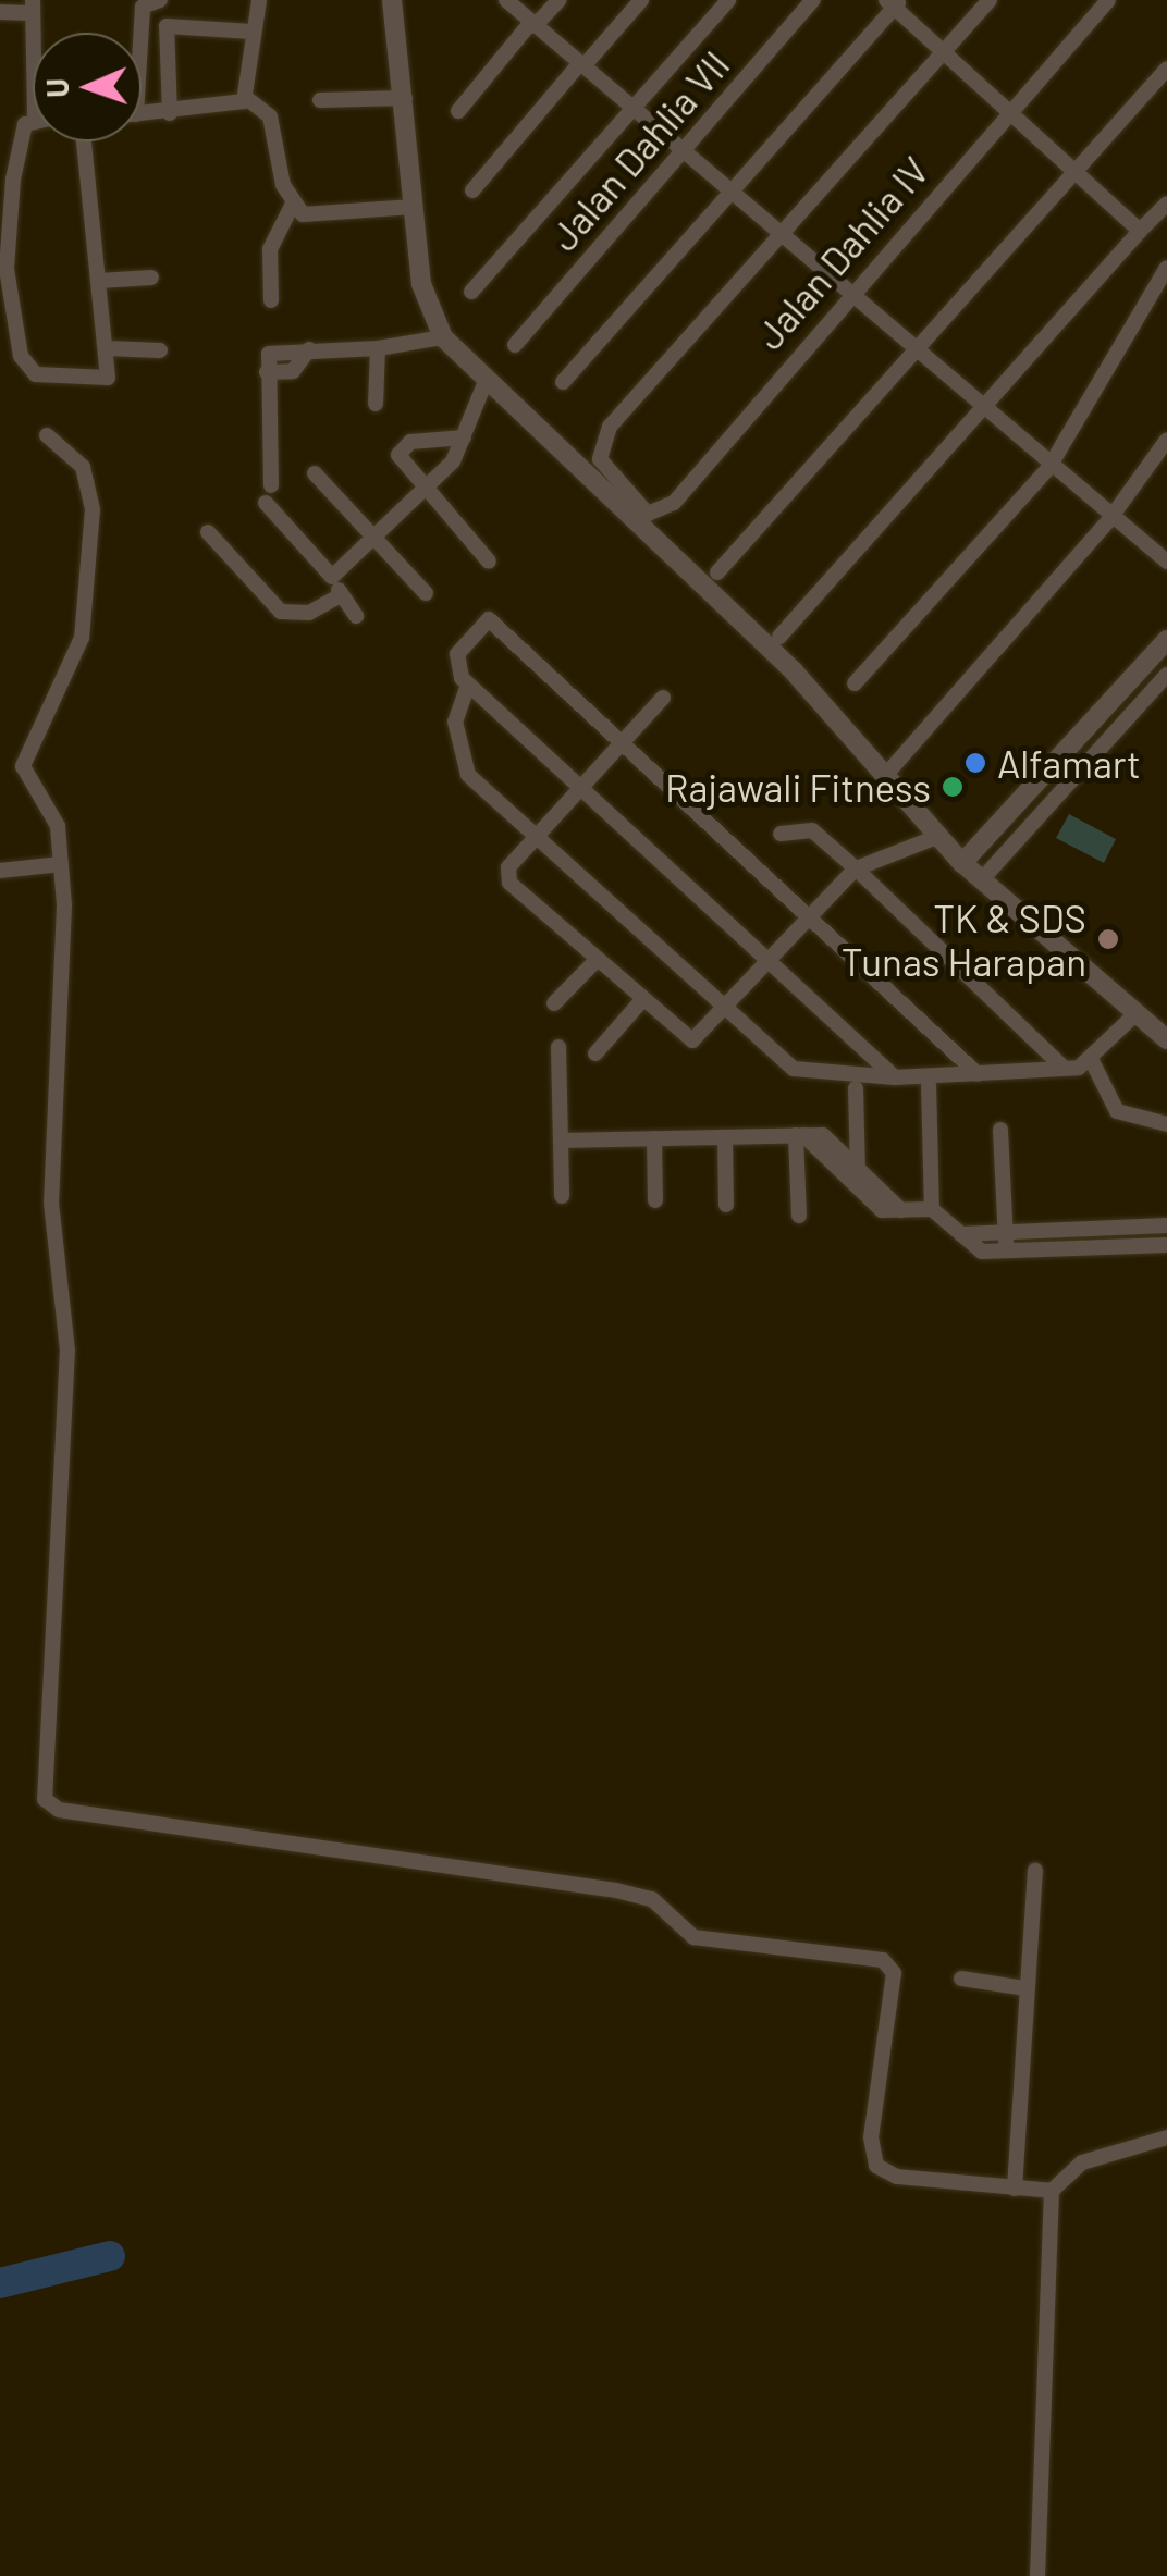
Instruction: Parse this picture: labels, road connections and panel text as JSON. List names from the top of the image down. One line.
{"streets":{"street":["Jalan Dahlia VII","Jalan Dahlia IV"]},"places":["Alfamart","Rajawali Fitness","TK & SDS Tunas Harapan"],"north":"left"}
